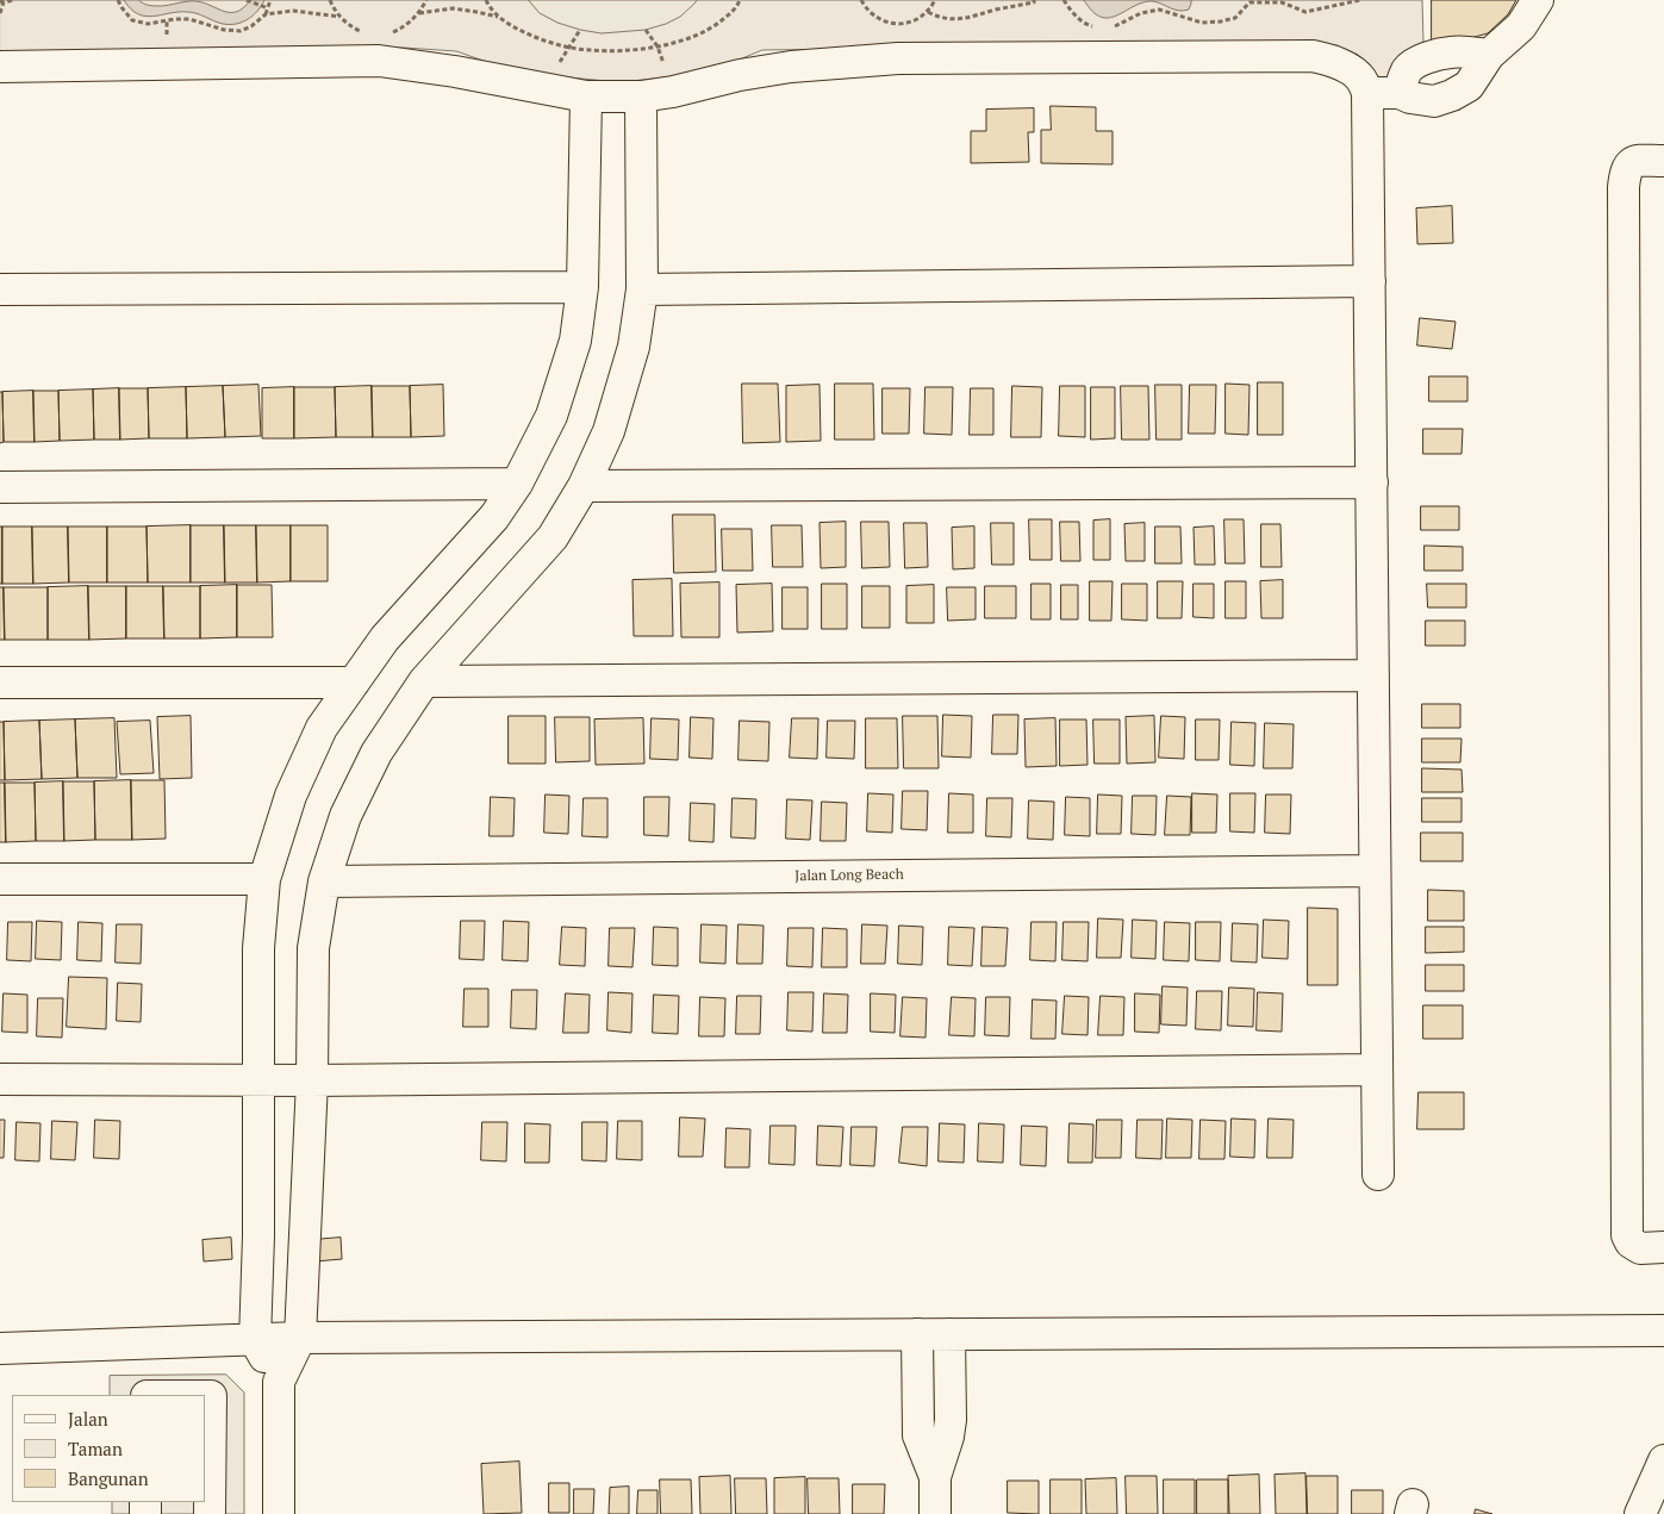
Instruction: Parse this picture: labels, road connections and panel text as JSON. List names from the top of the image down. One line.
{"streets":{"street":["Jalan Long Beach"]},"legend":["Jalan","Taman","Bangunan"]}
